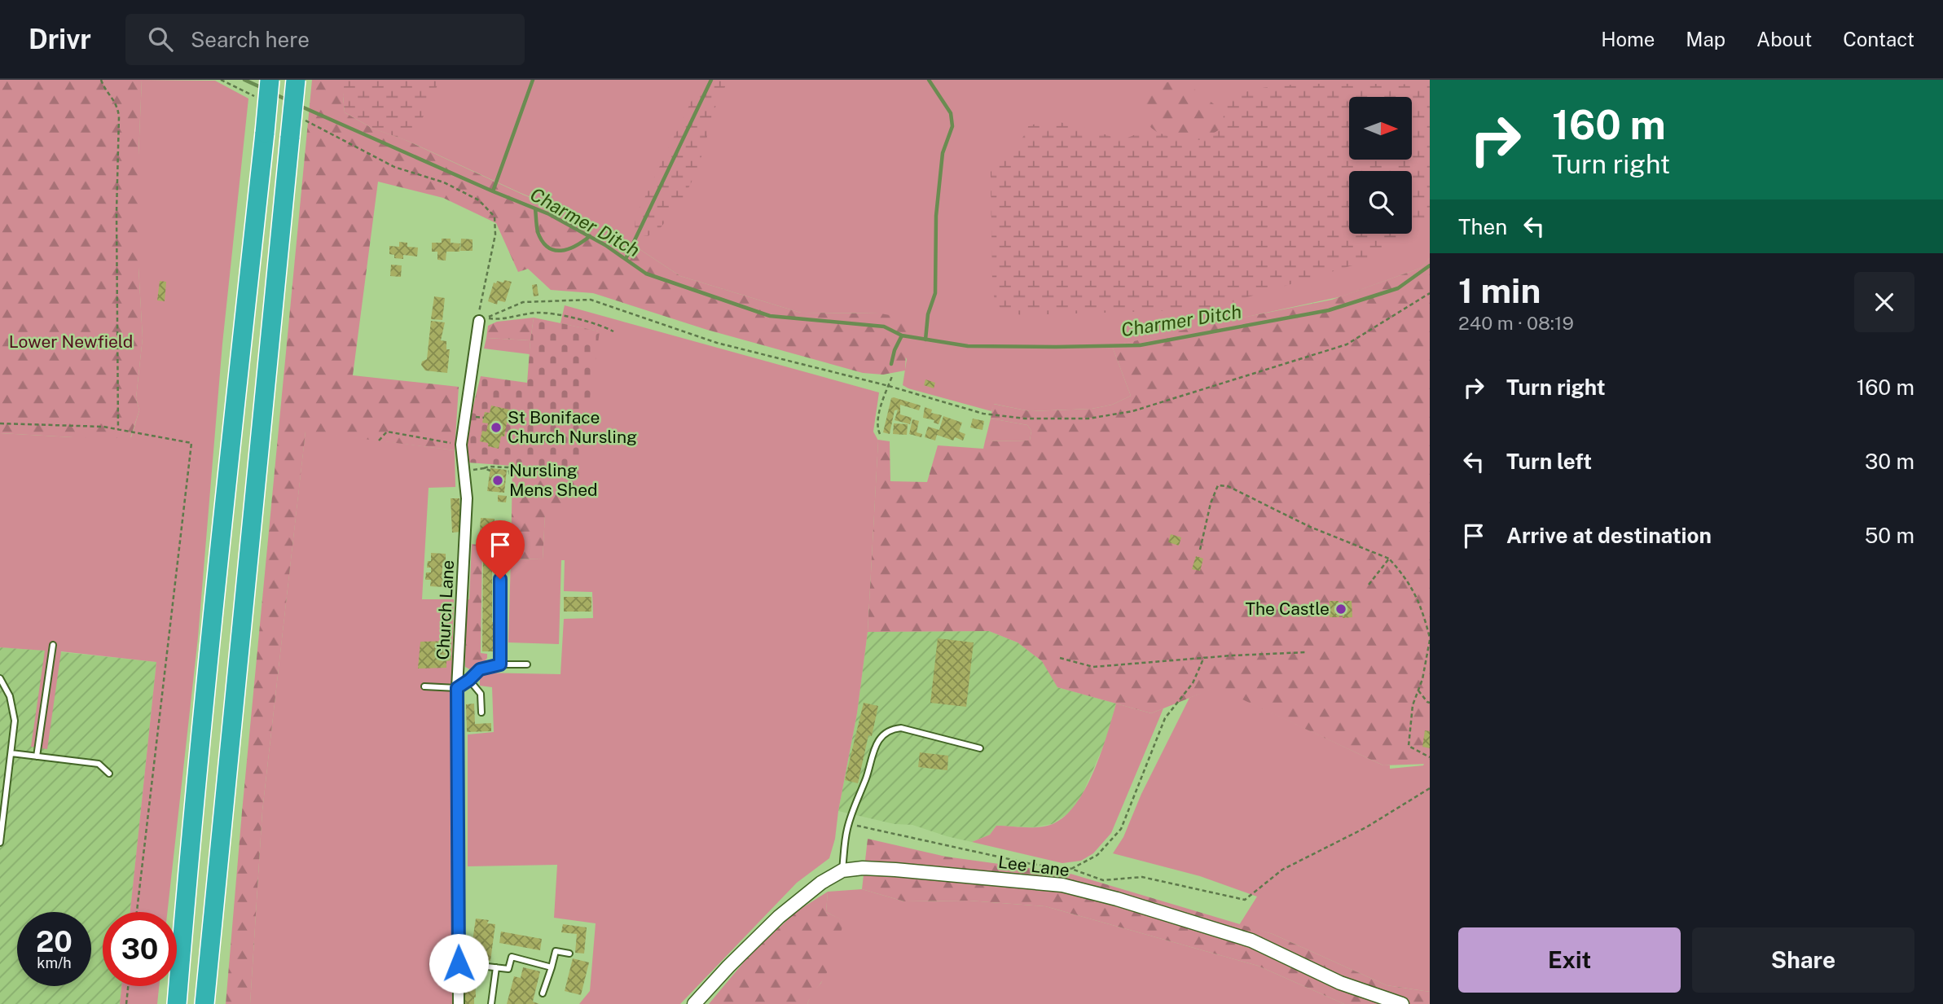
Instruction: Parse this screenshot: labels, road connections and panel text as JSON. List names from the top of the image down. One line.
{"streets":{"street":["Church Lane","Lee Lane"]},"water":["Charmer Ditch"],"parks":["Lower Newfield"],"places":["St Boniface Church Nursling","Nursling Mens Shed","The Castle"],"north":"right","page":{"header":"Drivr","search":"Search here","nav":["Home","Map","About","Contact"],"turn":["160 m","Turn right"],"then":"Then","heading":["1 min","240 m · 08:19"],"list":[{"name":"Turn right","value":"160 m"},{"name":"Turn left","value":"30 m"},{"name":"Arrive at destination","value":"50 m"}],"speed":"20 km/h","limit":"30","buttons":["Exit","Share"]}}
